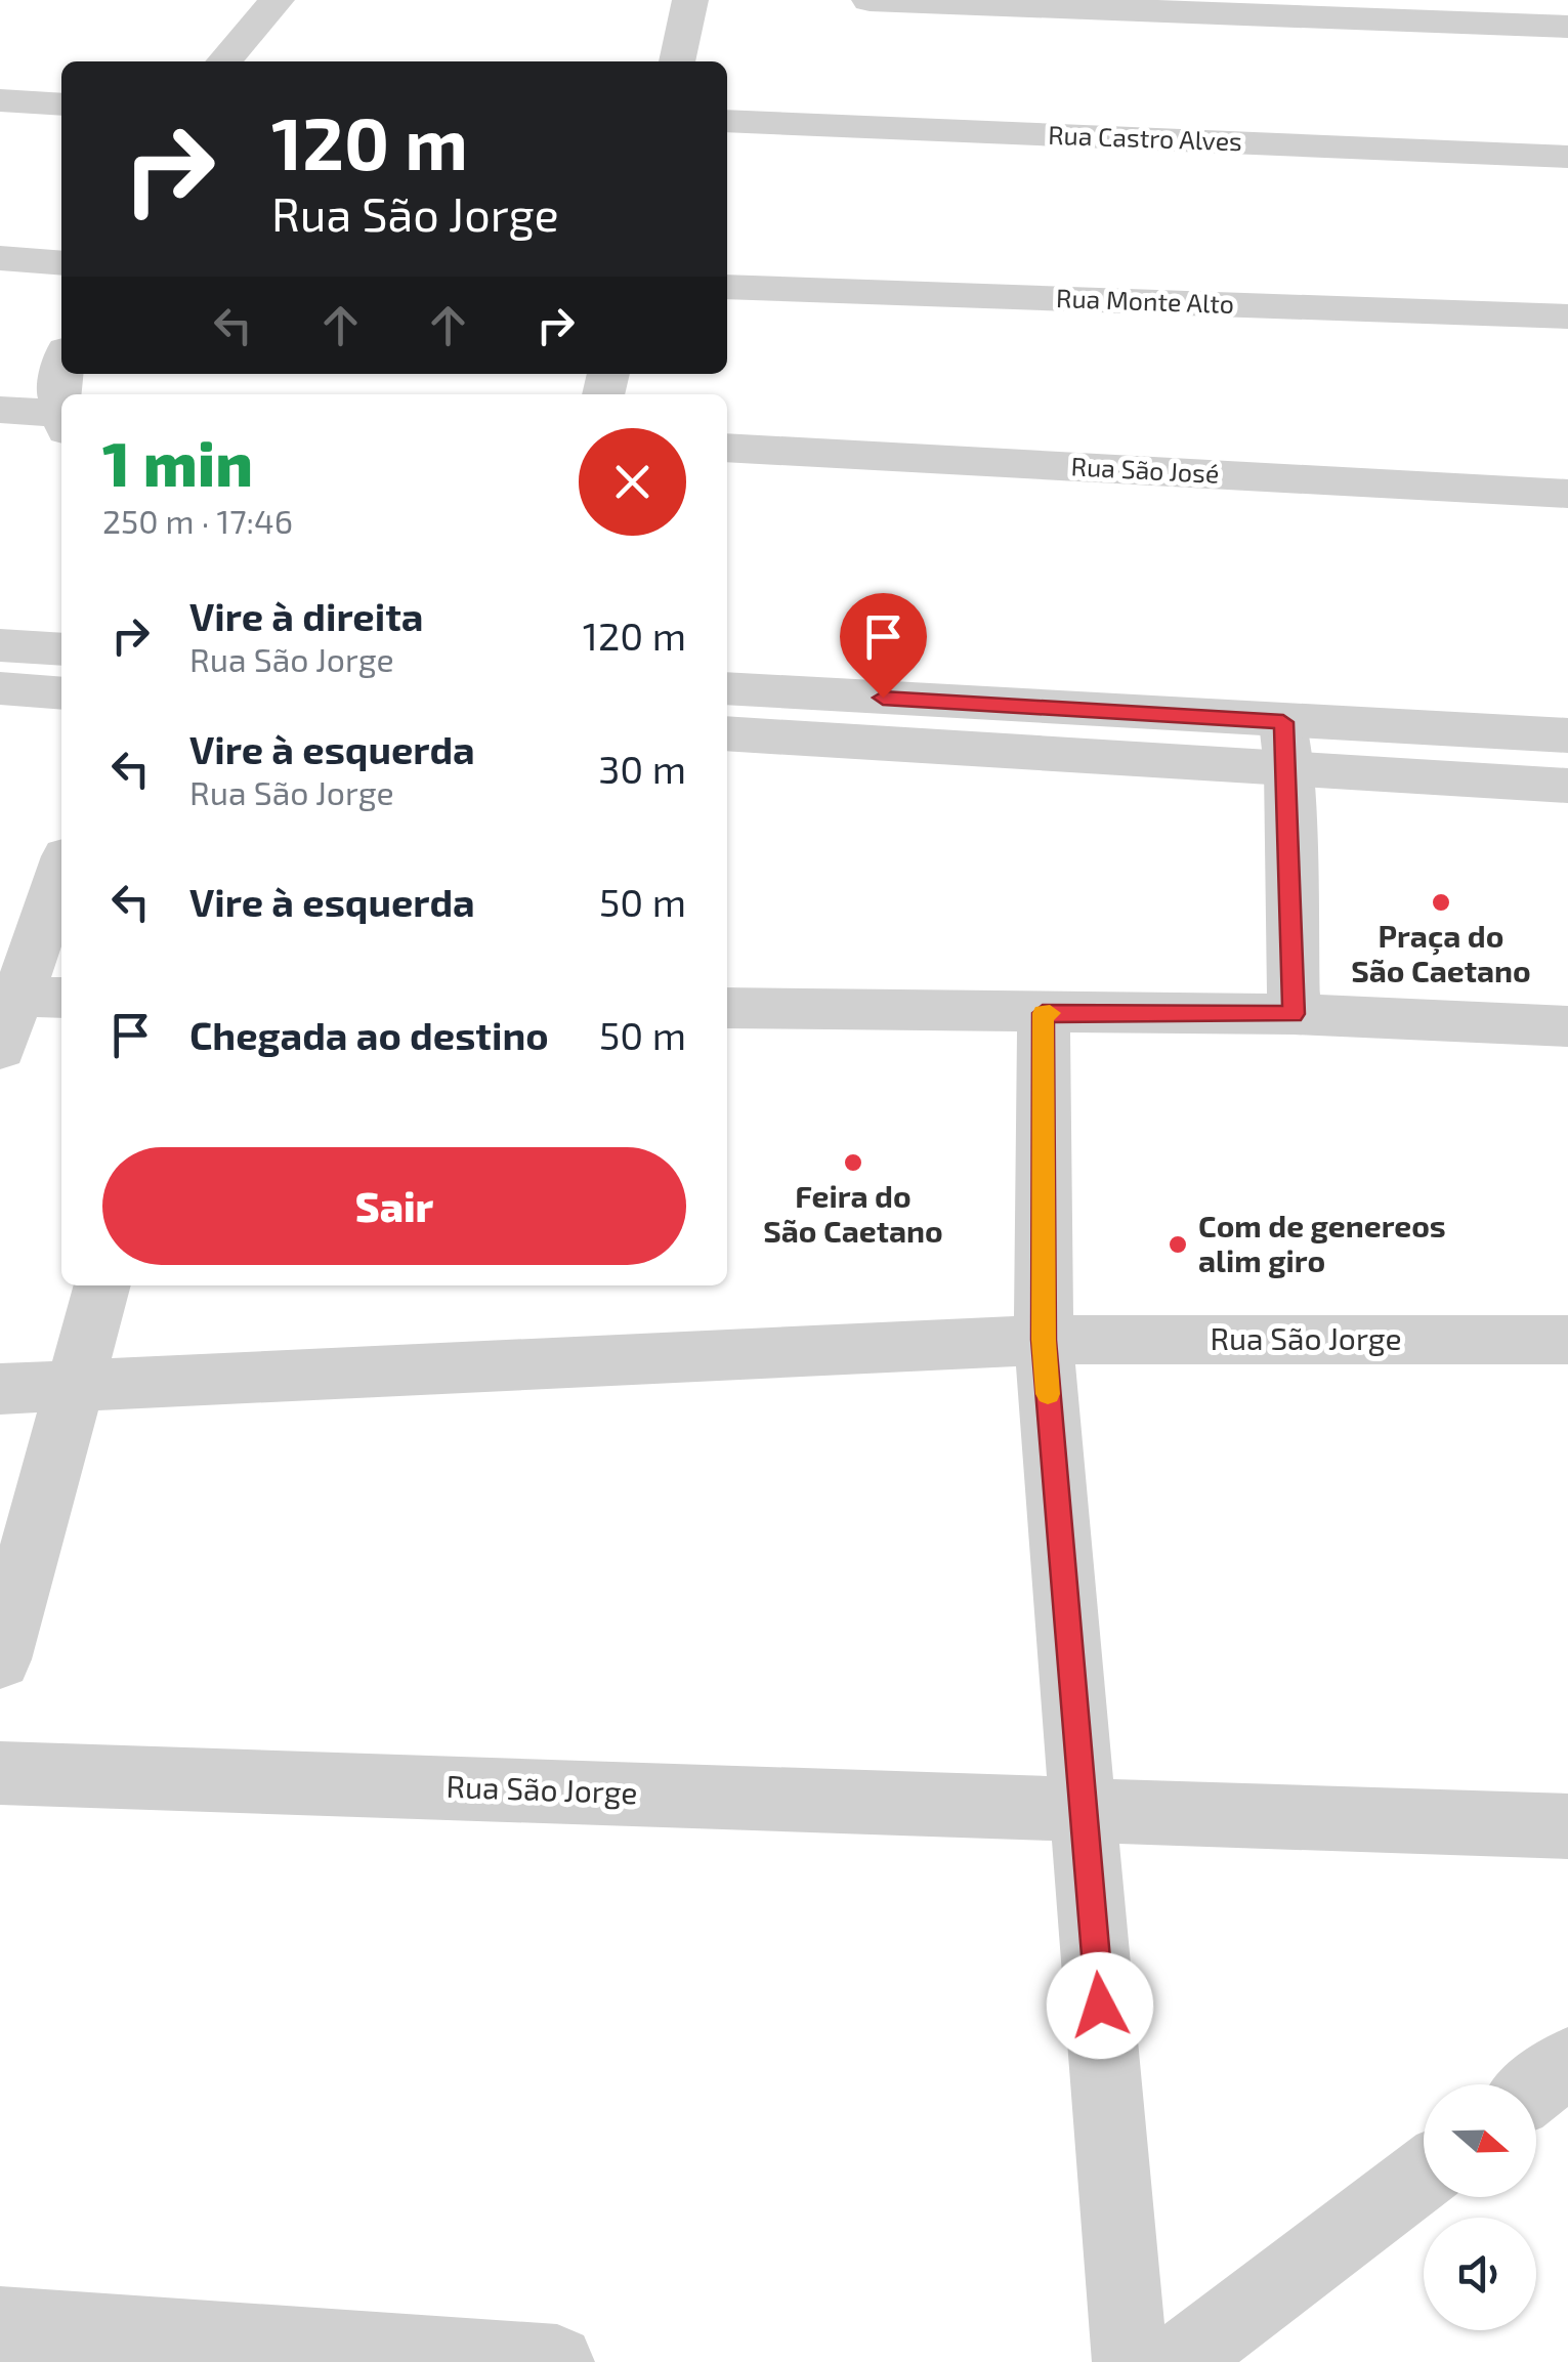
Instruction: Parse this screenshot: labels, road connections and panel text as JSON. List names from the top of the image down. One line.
{"streets":{"street":["Rua Castro Alves","Rua Monte Alto","Rua São José","Rua São Jorge"]},"places":["Praça do São Caetano","Feira do São Caetano","Com de genereos alim giro"],"north":"right","page":{"turn":["120 m","Rua São Jorge"],"heading":["1 min","250 m · 17:46"],"list":[{"name":"Vire à direita","note":"Rua São Jorge","value":"120 m"},{"name":"Vire à esquerda","note":"Rua São Jorge","value":"30 m"},{"name":"Vire à esquerda","value":"50 m"},{"name":"Chegada ao destino","value":"50 m"}],"buttons":"Sair"}}
